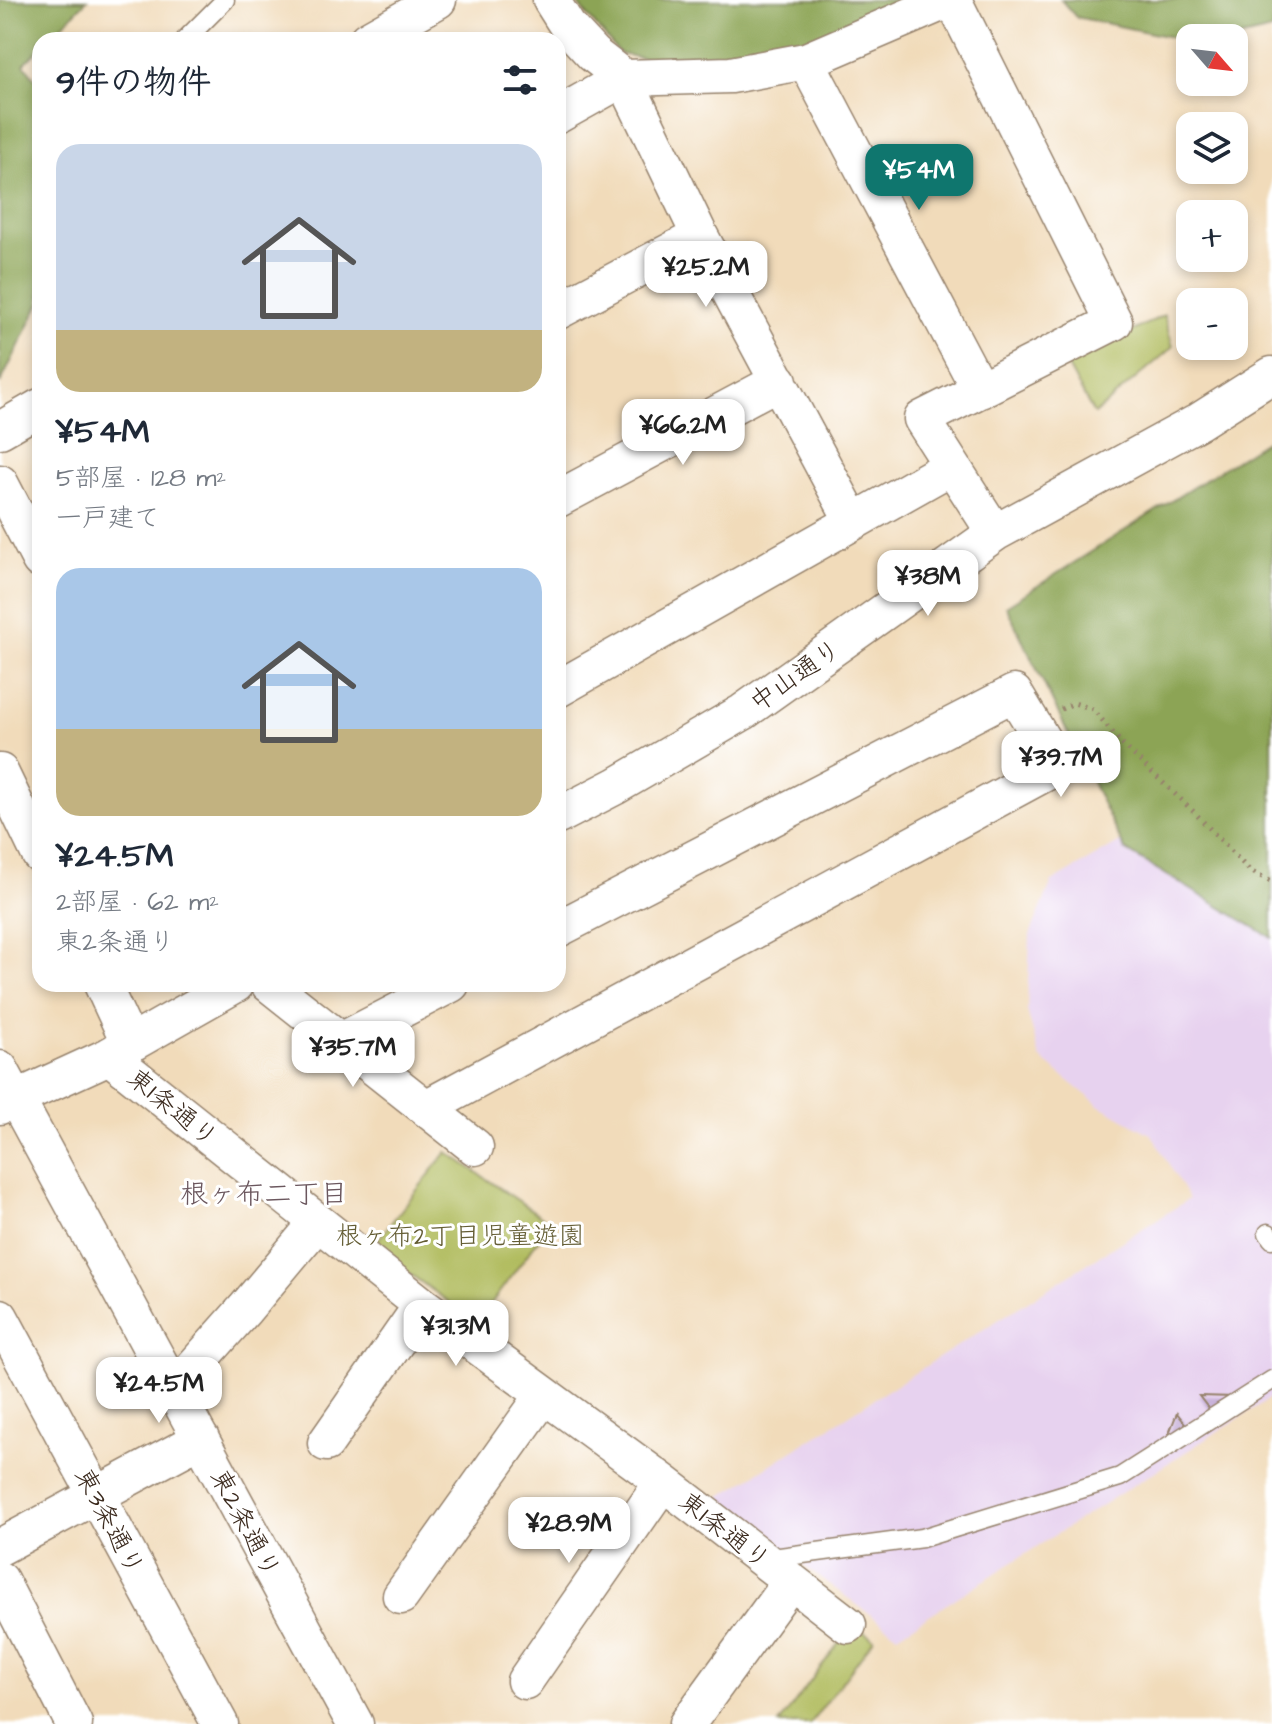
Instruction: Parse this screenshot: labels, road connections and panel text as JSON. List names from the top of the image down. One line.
{"streets":{"street":["中山通り","東1条通り","東3条通り","東2条通り"]},"districts":["根ヶ布二丁目"],"parks":["根ヶ布2丁目児童遊園"],"north":"bottom right","page":{"map_buttons":["+","−"],"heading":"9件の物件","list":[{"name":"¥54M","note":"5部屋 · 128 m² · 一戸建て"},{"name":"¥24.5M","note":"2部屋 · 62 m² · 東2条通り"}],"price":["¥54M","¥25.2M","¥66.2M","¥38M","¥39.7M","¥35.7M","¥31.3M","¥24.5M","¥28.9M"]}}
